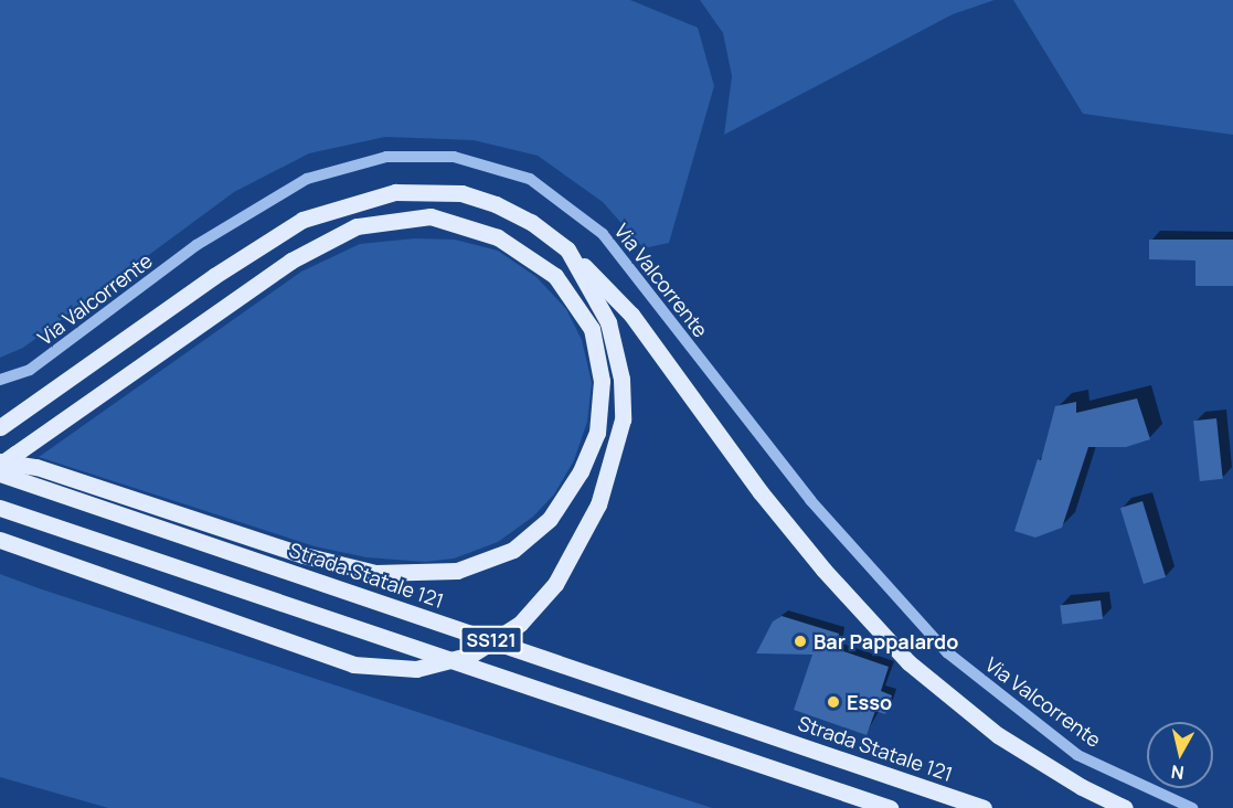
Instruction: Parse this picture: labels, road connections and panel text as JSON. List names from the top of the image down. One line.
{"streets":{"main road":["Strada Statale 121","SS121"],"street":["Via Valcorrente"]},"places":["Bar Pappalardo","Esso"],"north":"bottom"}
